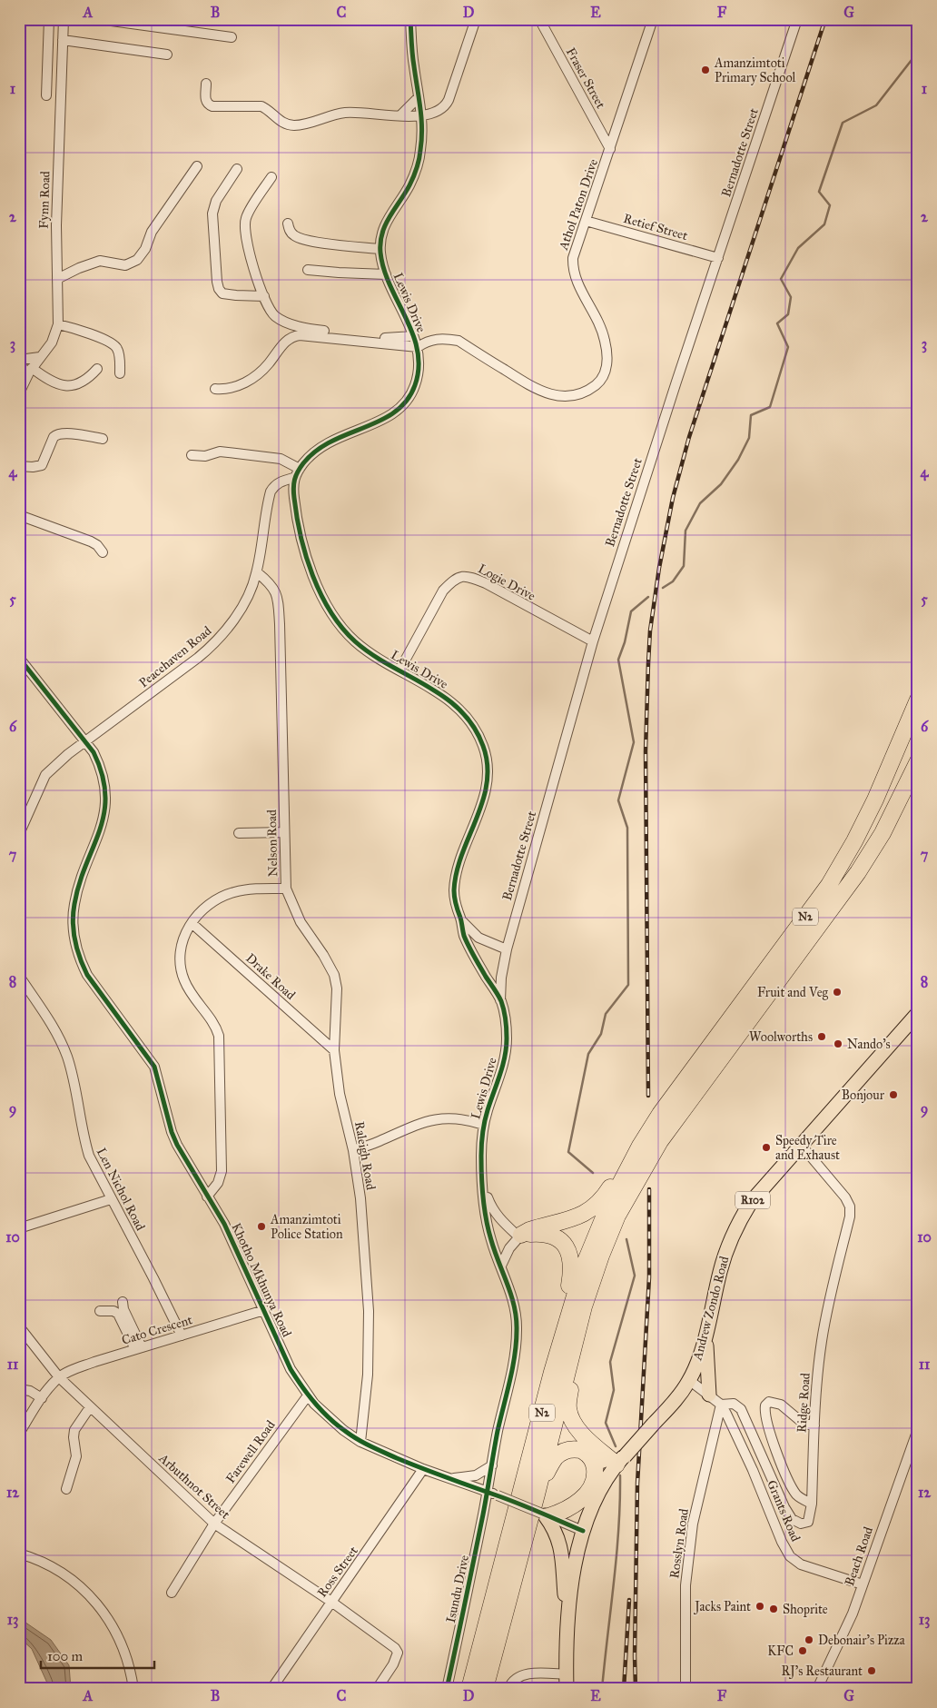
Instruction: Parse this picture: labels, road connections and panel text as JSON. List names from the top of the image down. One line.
{"streets":{"highway":["N2"],"main road":["R102","Andrew Zondo Road"],"street":["Fraser Street","Bernadotte Street","Fynn Road","Athol Paton Drive","Retief Street","Lewis Drive","Logie Drive","Peacehaven Road","Nelson Road","Drake Road","Raleigh Road","Len Nichol Road","Khotho Mkhunya Road","Cato Crescent","Ridge Road","Farewell Road","Arbuthnot Street","Grants Road","Rosslyn Road","Beach Road","Ross Street","Isundu Drive"]},"crossings":[["Fraser Street","Athol Paton Drive"],["Bernadotte Street","Retief Street"],["Bernadotte Street","Lewis Drive"],["Bernadotte Street","Logie Drive"],["Athol Paton Drive","Retief Street"],["Athol Paton Drive","Lewis Drive"],["Lewis Drive","Logie Drive"],["Lewis Drive","Peacehaven Road"],["Lewis Drive","Khotho Mkhunya Road"],["Lewis Drive","Isundu Drive"],["Peacehaven Road","Nelson Road"],["Peacehaven Road","Khotho Mkhunya Road"],["Nelson Road","Drake Road"],["Nelson Road","Raleigh Road"],["Nelson Road","Khotho Mkhunya Road"],["Drake Road","Raleigh Road"],["Raleigh Road","Khotho Mkhunya Road"],["Len Nichol Road","Cato Crescent"],["Khotho Mkhunya Road","Andrew Zondo Road"],["Khotho Mkhunya Road","Cato Crescent"],["Khotho Mkhunya Road","Farewell Road"],["Khotho Mkhunya Road","Ross Street"],["Khotho Mkhunya Road","Isundu Drive"],["Andrew Zondo Road","Ridge Road"],["Cato Crescent","Arbuthnot Street"],["Ridge Road","Grants Road"],["Ridge Road","Rosslyn Road"],["Farewell Road","Arbuthnot Street"],["Arbuthnot Street","Ross Street"],["Grants Road","Rosslyn Road"],["Grants Road","Beach Road"]],"places":["Amanzimtoti Primary School","Fruit and Veg","Woolworths","Nando's","Bonjour","Speedy Tire and Exhaust","Amanzimtoti Police Station","Jacks Paint","Shoprite","Debonair's Pizza","KFC","RJ's Restaurant"],"scale_bar":"100 m","grid":{"columns":["A","B","C","D","E","F","G"],"rows":["1","2","3","4","5","6","7","8","9","10","11","12","13"]}}
